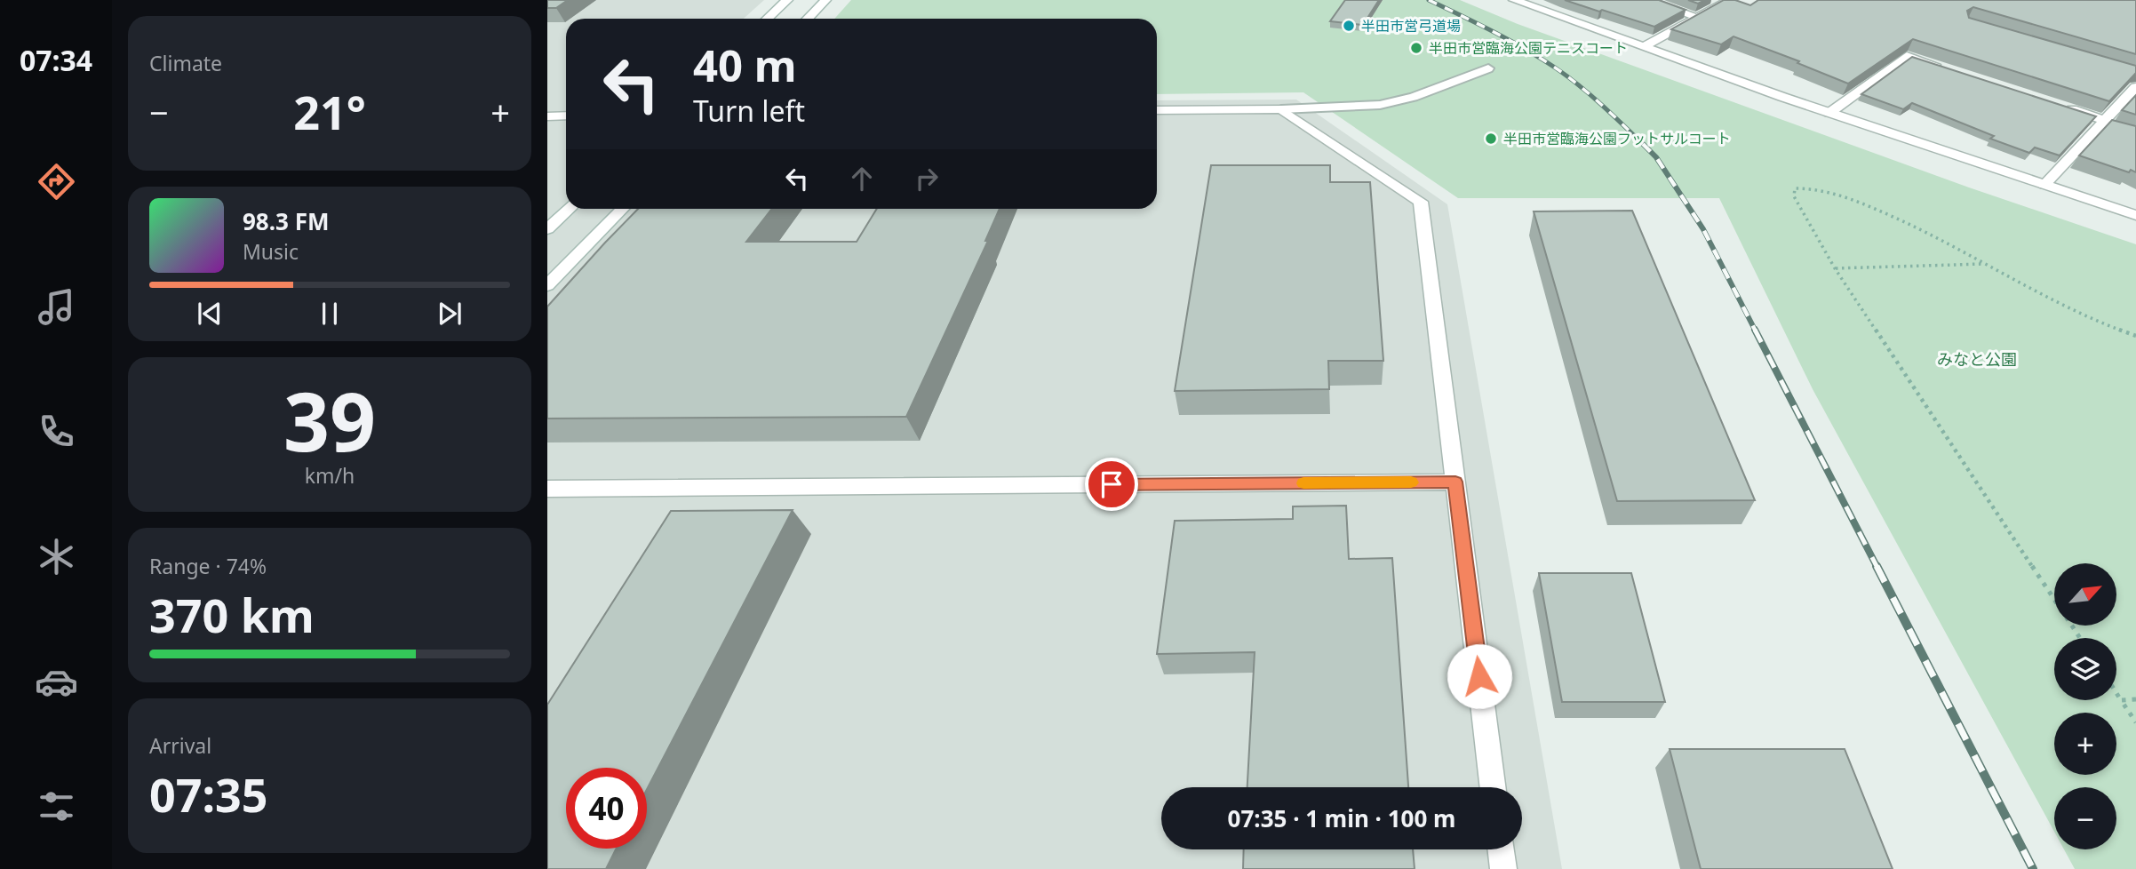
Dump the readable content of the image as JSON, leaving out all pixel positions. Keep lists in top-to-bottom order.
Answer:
{
  "parks": ["みなと公園"],
  "places": ["半田市営弓道場", "半田市営臨海公園テニスコート", "半田市営臨海公園フットサルコート"],
  "north": "top right",
  "page": {
    "tabs": "07:34",
    "tile": [
      "Climate",
      ["39", "km/h"],
      ["Range · 74%", "370 km"],
      ["Arrival", "07:35"]
    ],
    "turn": ["40 m", "Turn left"],
    "heat": ["−", "21°", "+"],
    "song": ["98.3 FM", "Music"],
    "map_buttons": ["+", "−"],
    "limit": "40",
    "trip": "07:35 · 1 min · 100 m"
  }
}
